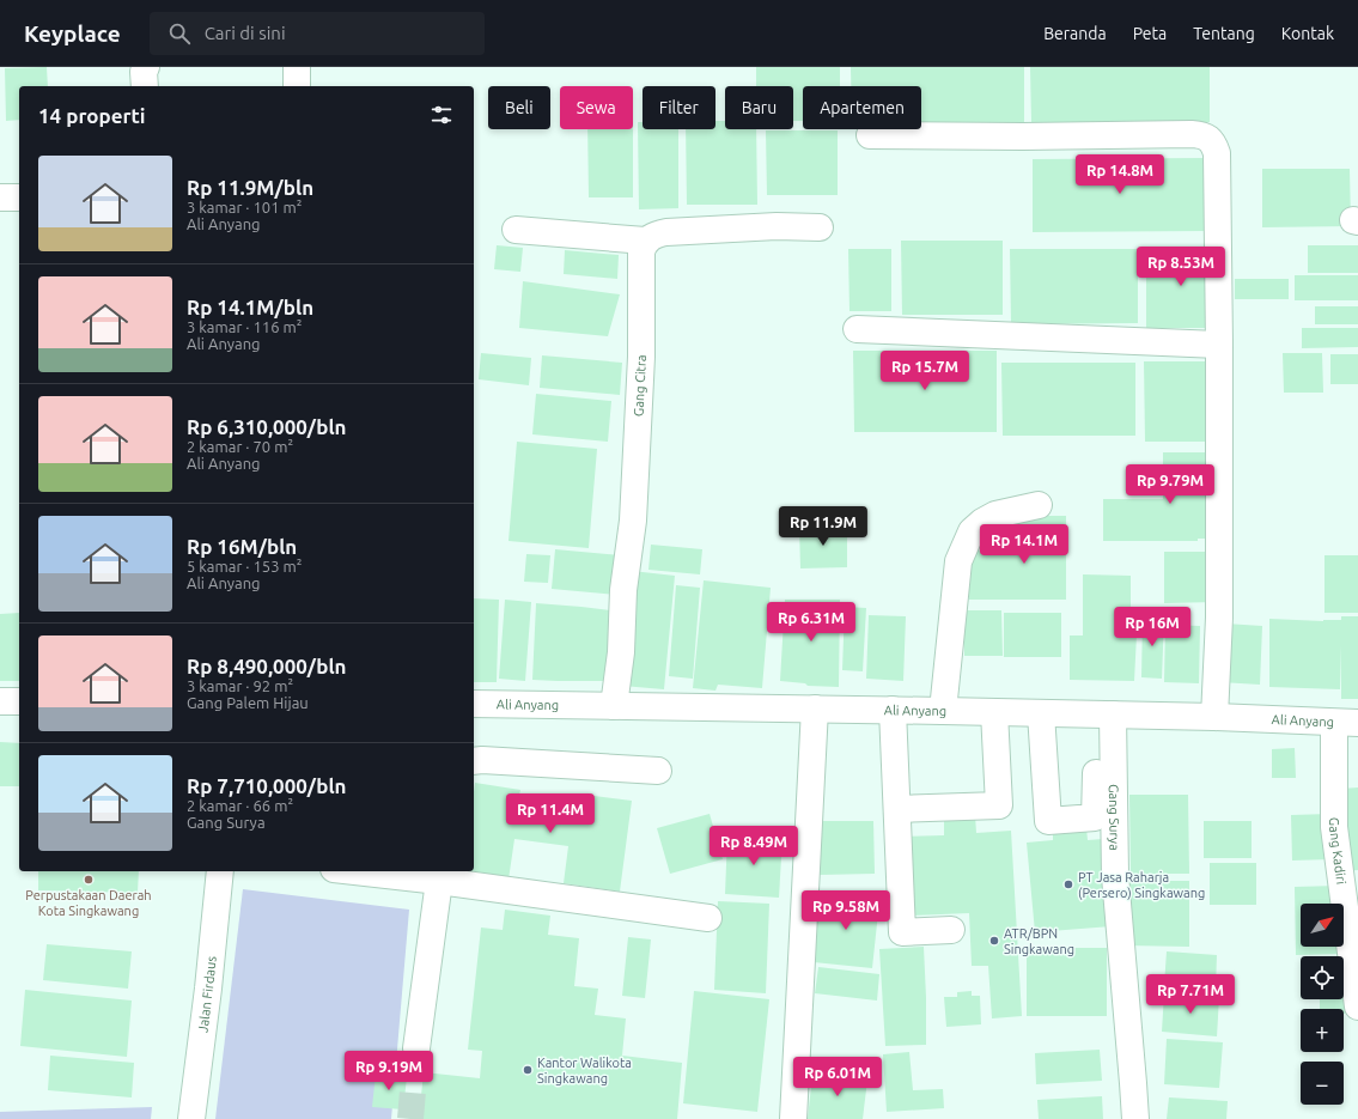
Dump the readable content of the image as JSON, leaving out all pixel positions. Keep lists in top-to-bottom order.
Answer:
{
  "streets": {
    "street": [
      "Gang Citra",
      "Ali Anyang",
      "Gang Surya",
      "Gang Kadiri",
      "Jalan Firdaus"
    ]
  },
  "crossings": [
    ["Gang Citra", "Ali Anyang"],
    ["Ali Anyang", "Gang Surya"],
    ["Ali Anyang", "Gang Kadiri"]
  ],
  "places": [
    "Perpustakaan Daerah Kota Singkawang",
    "PT Jasa Raharja (Persero) Singkawang",
    "ATR/BPN Singkawang",
    "Kantor Walikota Singkawang"
  ],
  "north": "top right",
  "page": {
    "header": "Keyplace",
    "search": "Cari di sini",
    "nav": [
      "Beranda",
      "Peta",
      "Tentang",
      "Kontak"
    ],
    "chip": [
      "Beli",
      "Sewa",
      "Filter",
      "Baru",
      "Apartemen"
    ],
    "heading": "14 properti",
    "list": [
      {
        "name": "Rp 11.9M/bln",
        "note": "3 kamar · 101 m² · Ali Anyang"
      },
      {
        "name": "Rp 14.1M/bln",
        "note": "3 kamar · 116 m² · Ali Anyang"
      },
      {
        "name": "Rp 6,310,000/bln",
        "note": "2 kamar · 70 m² · Ali Anyang"
      },
      {
        "name": "Rp 16M/bln",
        "note": "5 kamar · 153 m² · Ali Anyang"
      },
      {
        "name": "Rp 8,490,000/bln",
        "note": "3 kamar · 92 m² · Gang Palem Hijau"
      },
      {
        "name": "Rp 7,710,000/bln",
        "note": "2 kamar · 66 m² · Gang Surya"
      }
    ],
    "price": [
      "Rp 14.8M",
      "Rp 8.53M",
      "Rp 15.7M",
      "Rp 9.79M",
      "Rp 11.9M",
      "Rp 14.1M",
      "Rp 6.31M",
      "Rp 16M",
      "Rp 11.4M",
      "Rp 8.49M",
      "Rp 9.58M",
      "Rp 7.71M",
      "Rp 9.19M",
      "Rp 6.01M"
    ],
    "map_buttons": ["+", "−"]
  }
}
